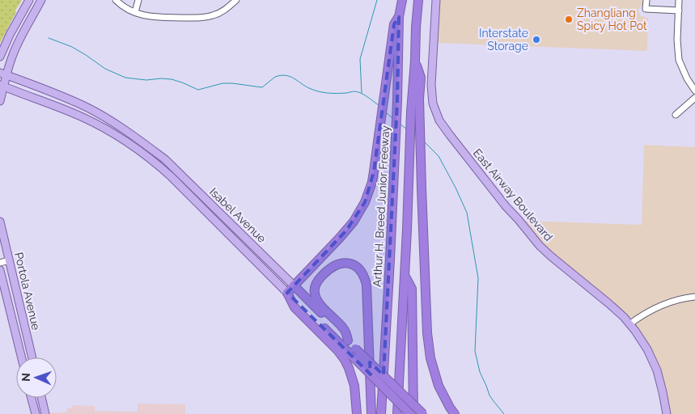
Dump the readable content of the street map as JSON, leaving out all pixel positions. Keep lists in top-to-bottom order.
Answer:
{
  "streets": {
    "highway": ["Arthur H. Breed Junior Freeway", "Isabel Avenue"],
    "main road": ["East Airway Boulevard", "Portola Avenue"]
  },
  "places": ["Zhangliang Spicy Hot Pot", "Interstate Storage"],
  "north": "left"
}
